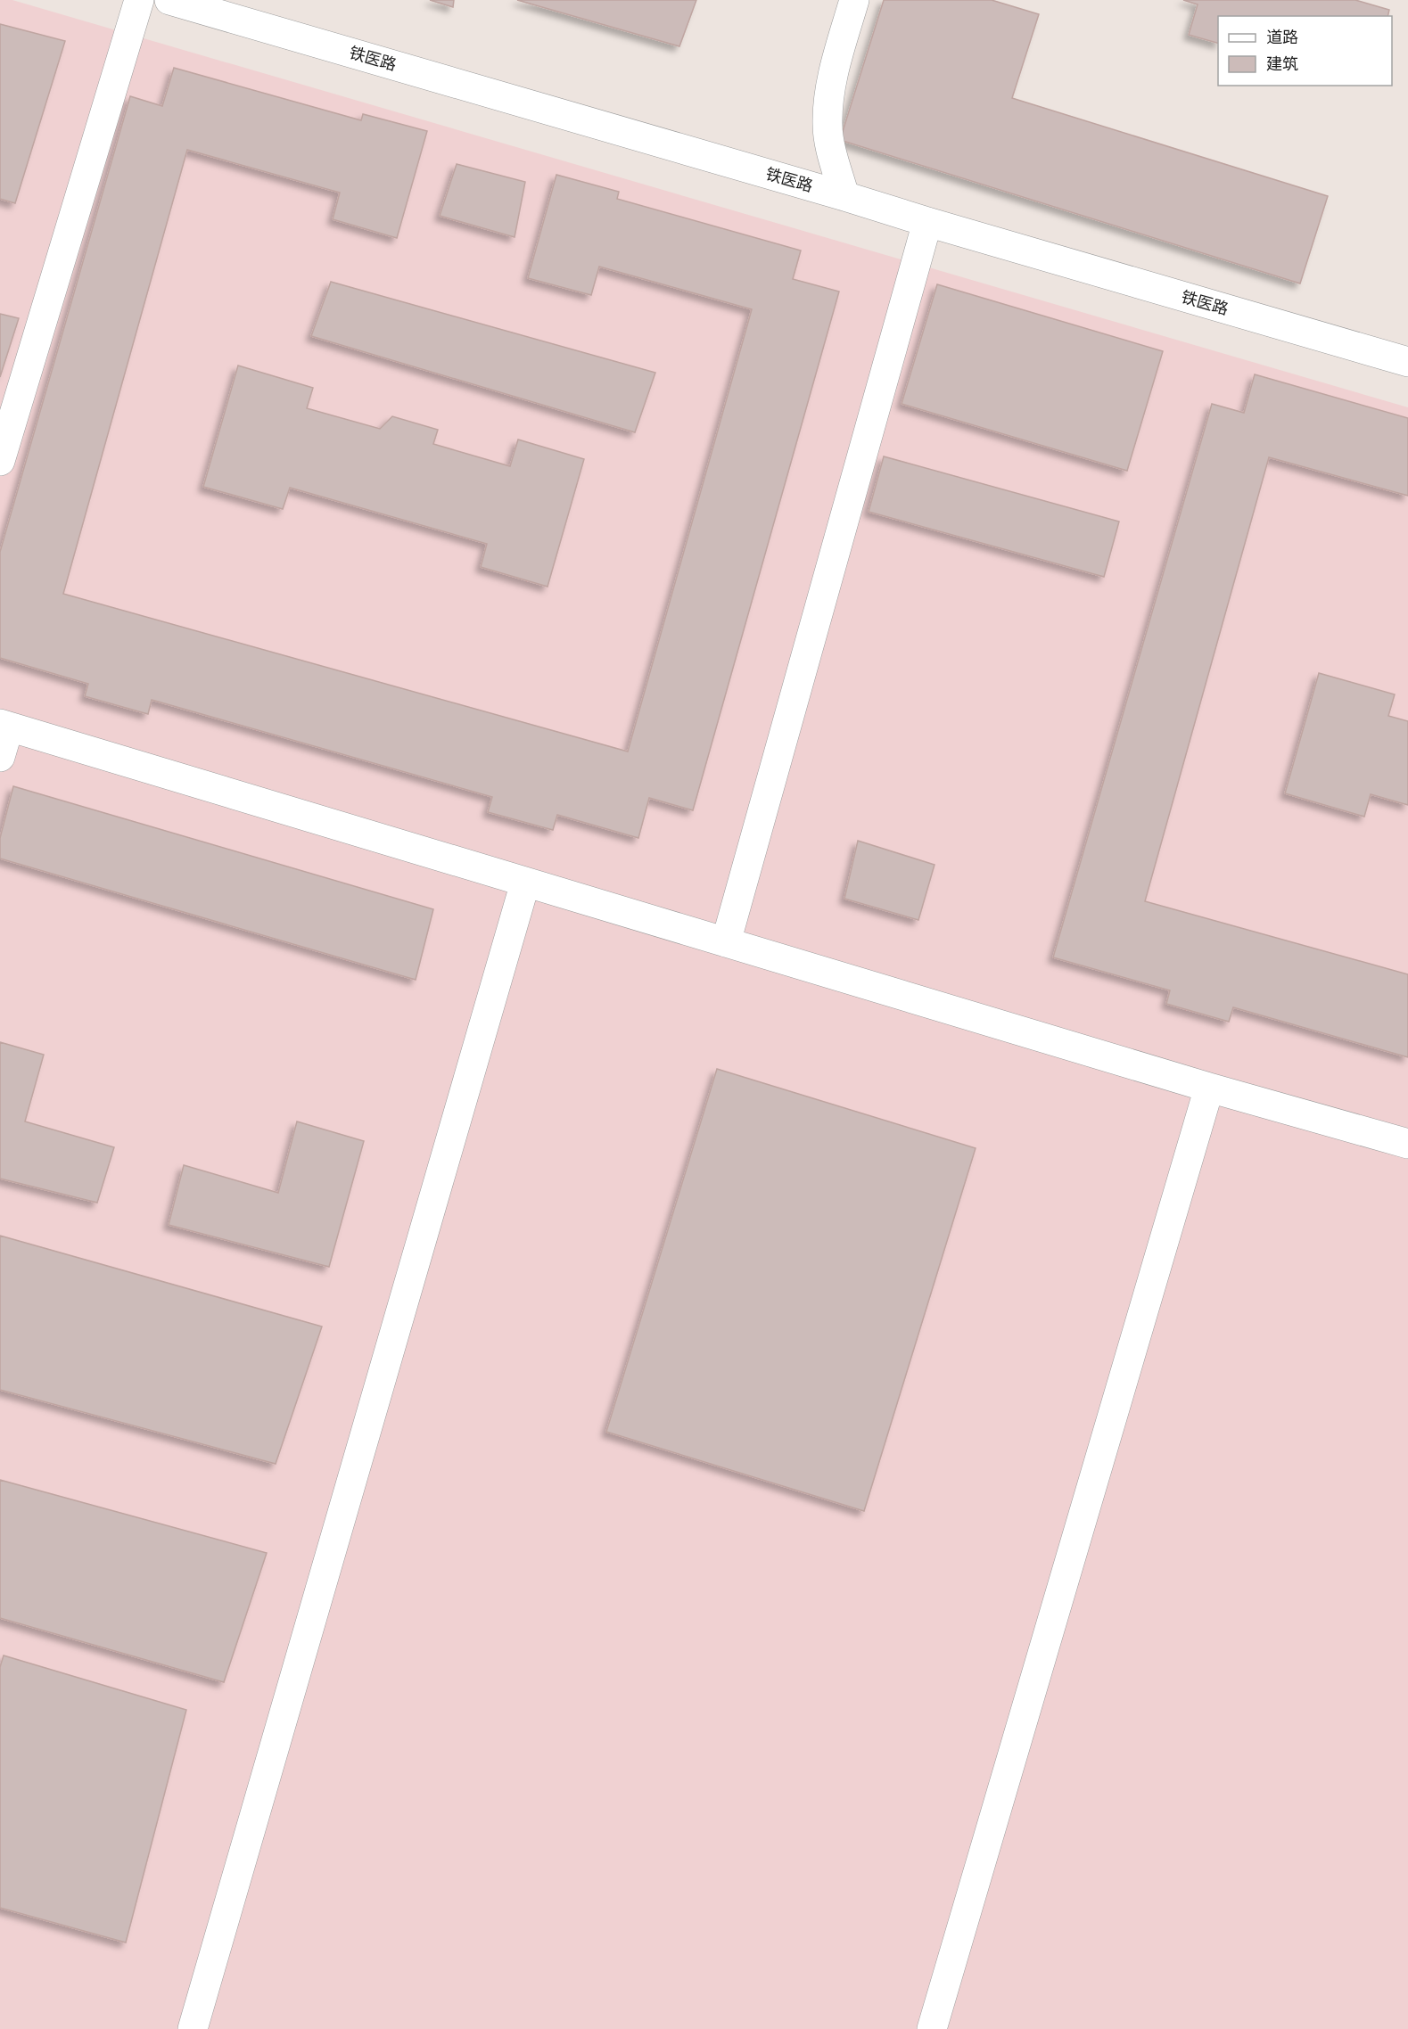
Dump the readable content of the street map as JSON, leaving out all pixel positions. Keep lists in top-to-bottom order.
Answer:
{
  "streets": {
    "street": ["铁医路"]
  },
  "legend": ["道路", "建筑"]
}
